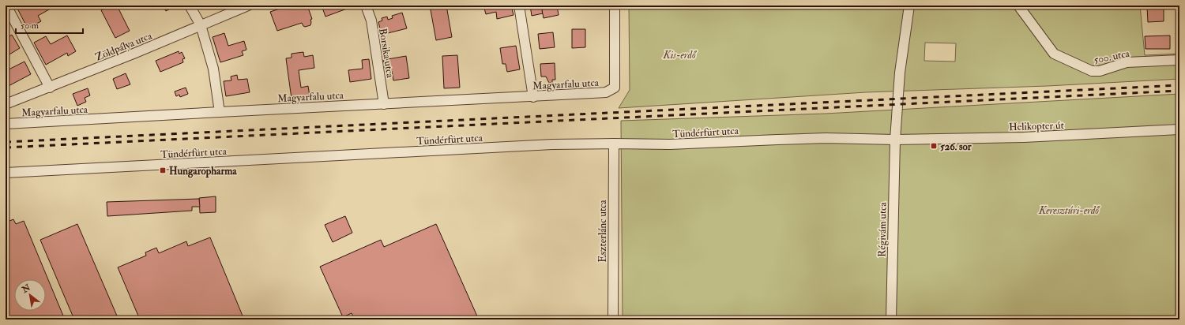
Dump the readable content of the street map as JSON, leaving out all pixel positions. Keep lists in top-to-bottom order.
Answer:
{
  "streets": {
    "street": [
      "Zöldpálya utca",
      "Borsika utca",
      "500. utca",
      "Magyarfalu utca",
      "Helikopter út",
      "Tündérfürt utca",
      "Régivám utca",
      "Eszterlánc utca"
    ]
  },
  "crossings": [
    ["Borsika utca", "Magyarfalu utca"],
    ["Helikopter út", "Tündérfürt utca"],
    ["Helikopter út", "Régivám utca"],
    ["Tündérfürt utca", "Régivám utca"],
    ["Tündérfürt utca", "Eszterlánc utca"]
  ],
  "parks": ["Kis-erdő", "Keresztúri-erdő"],
  "places": {
    "transit": ["526. sor", "Hungaropharma"]
  },
  "scale_bar": "50 m",
  "north": "top left"
}
